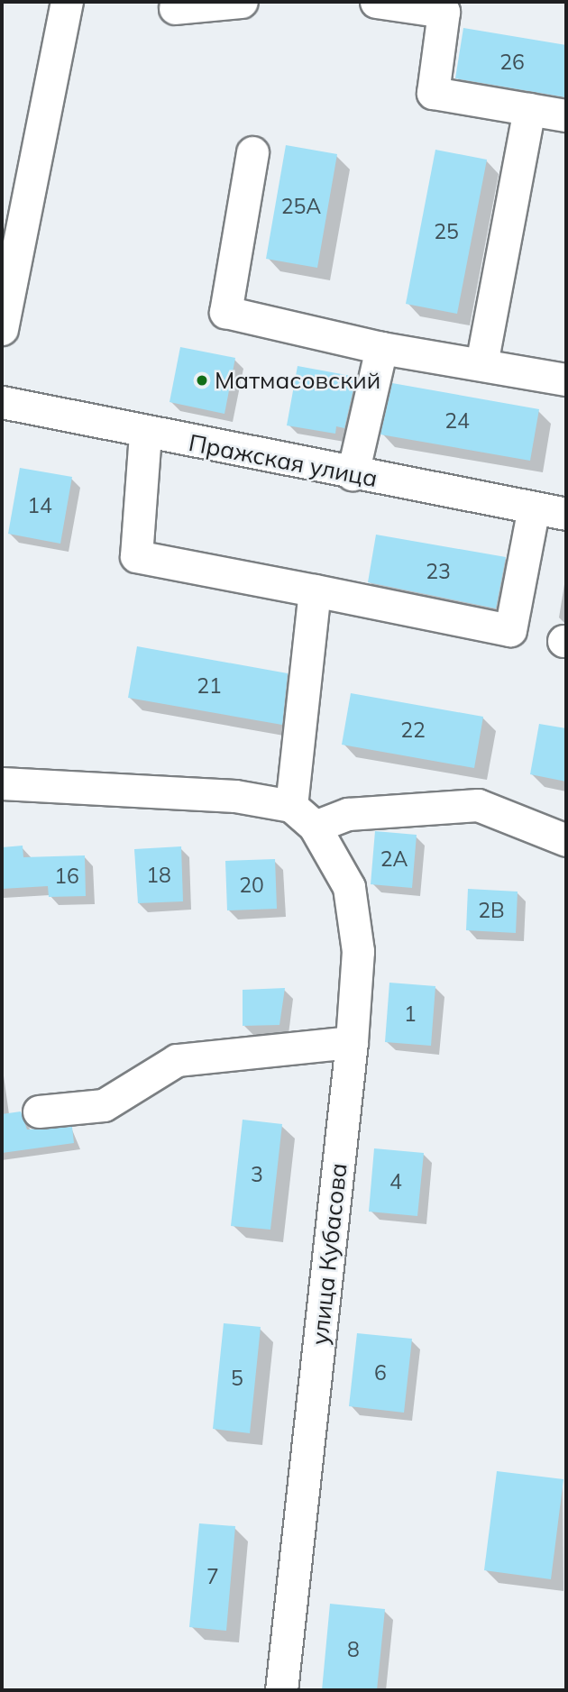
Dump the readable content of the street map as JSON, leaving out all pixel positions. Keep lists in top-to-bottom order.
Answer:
{
  "streets": {
    "street": ["Пражская улица", "улица Кубасова"]
  },
  "places": ["Матмасовский"],
  "house_numbers": [
    "26",
    "25А",
    "25",
    "24",
    "14",
    "23",
    "21",
    "22",
    "2А",
    "18",
    "16",
    "20",
    "2В",
    "1",
    "3",
    "4",
    "6",
    "5",
    "7",
    "8"
  ]
}
